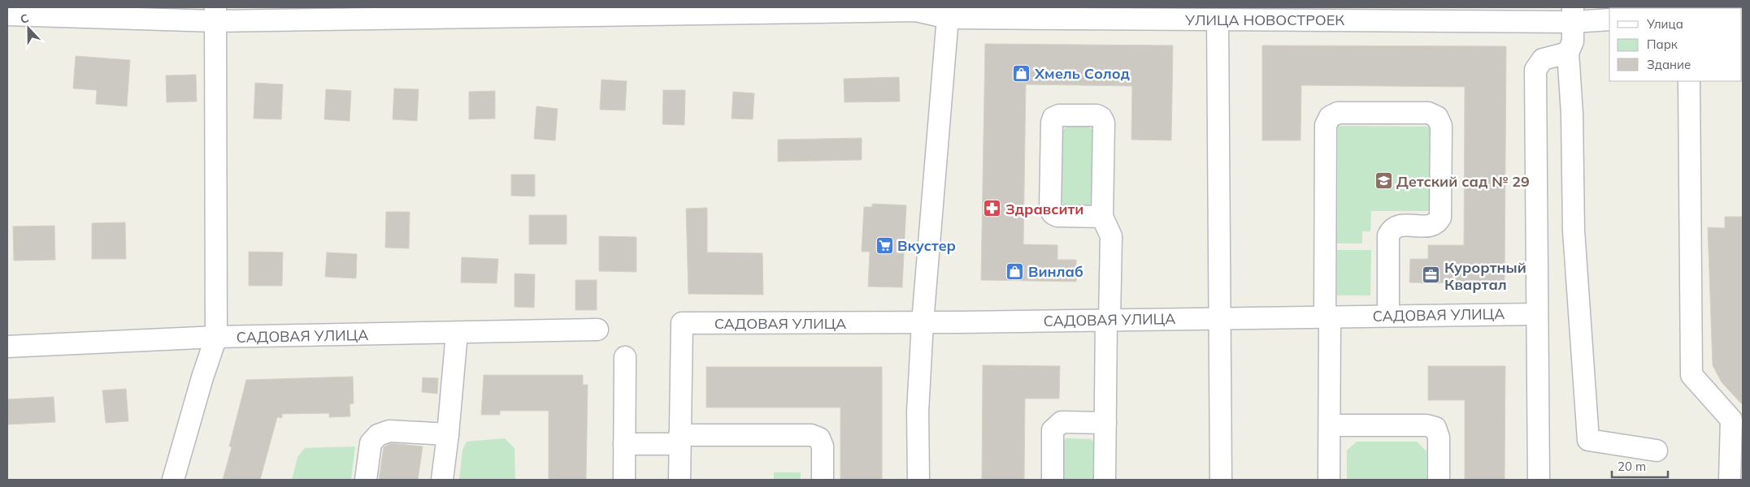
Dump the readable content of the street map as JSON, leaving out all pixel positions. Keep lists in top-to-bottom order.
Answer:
{
  "streets": {
    "street": ["УЛИЦА НОВОСТРОЕК", "САДОВАЯ УЛИЦА"]
  },
  "places": {
    "shop": ["Хмель Солод", "Винлаб"],
    "school or university": ["Детский сад № 29"],
    "pharmacy": ["Здравсити"],
    "supermarket": ["Вкустер"],
    "office": ["Курортный Квартал"]
  },
  "legend": ["Улица", "Парк", "Здание"],
  "scale_bar": "20 m",
  "north": "top"
}
